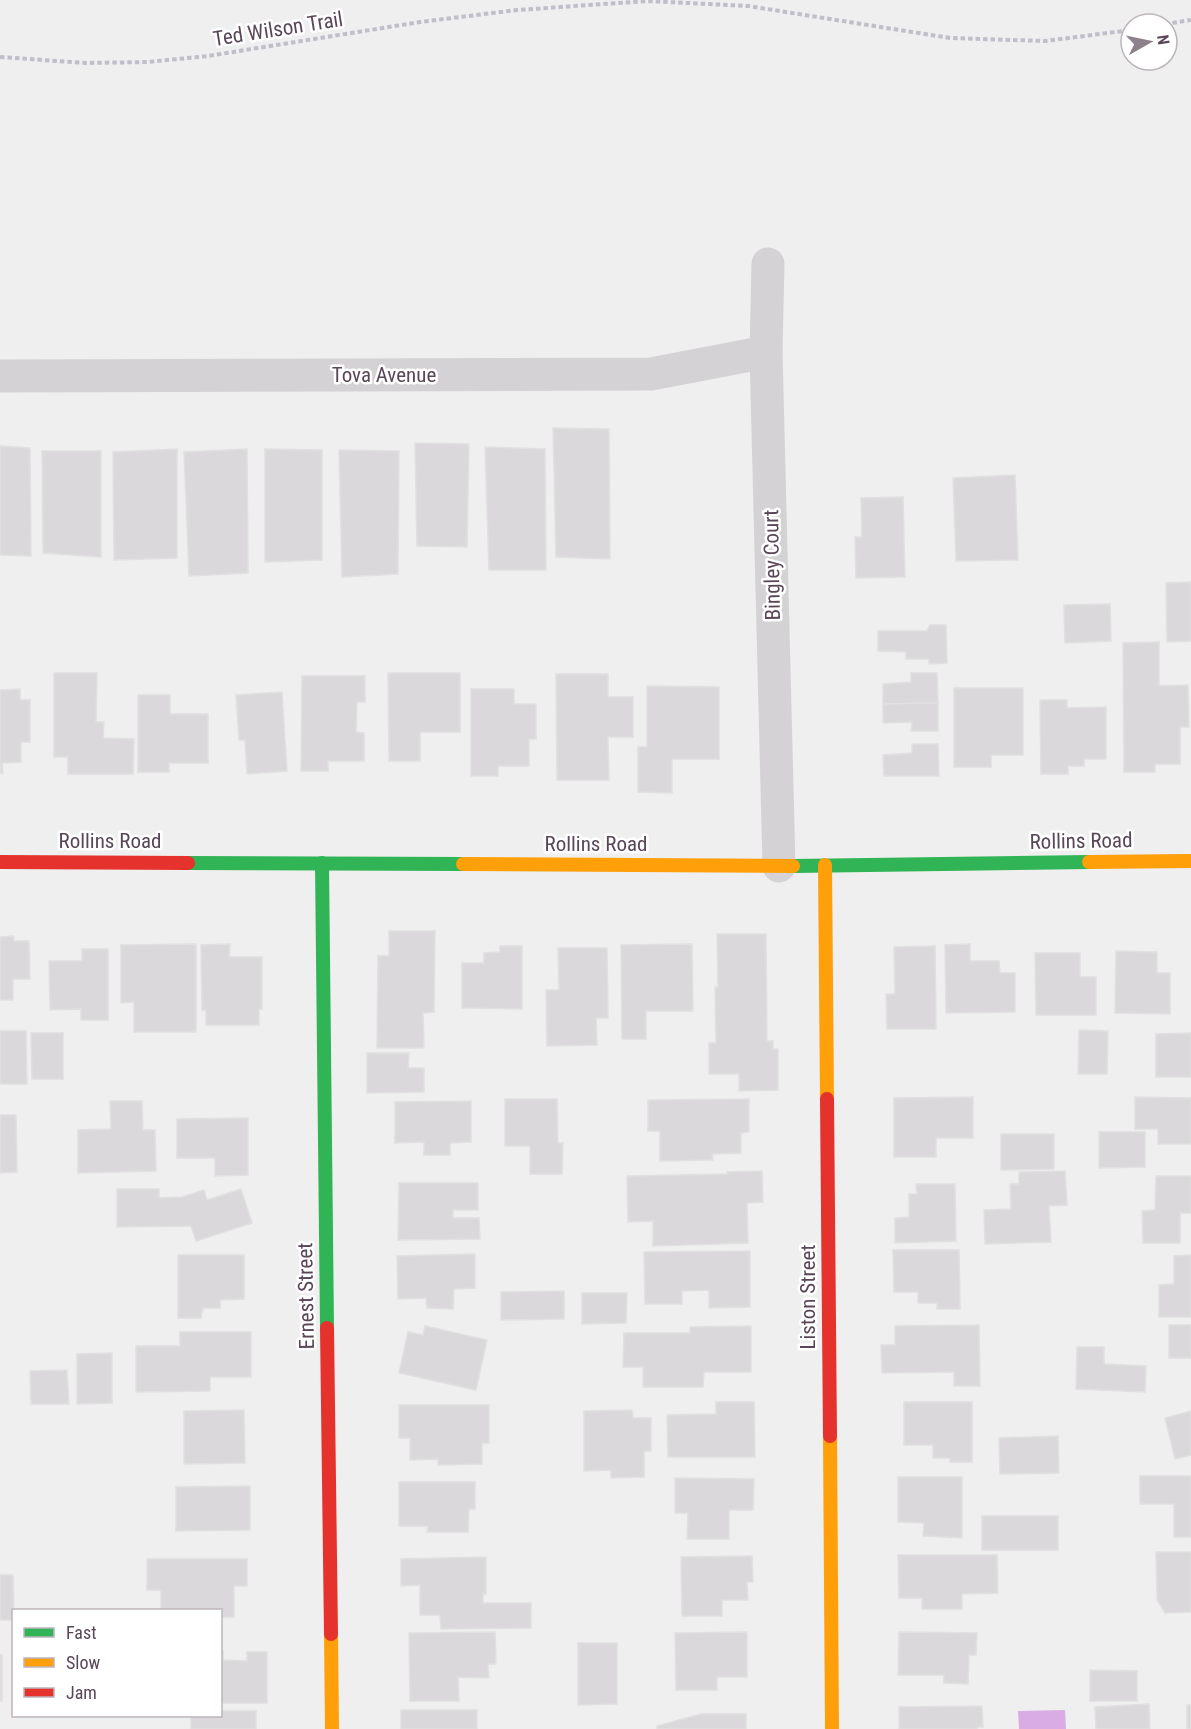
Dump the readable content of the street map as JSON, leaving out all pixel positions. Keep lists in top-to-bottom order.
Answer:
{
  "streets": {
    "street": [
      "Tova Avenue",
      "Bingley Court",
      "Rollins Road",
      "Ernest Street",
      "Liston Street"
    ],
    "path": ["Ted Wilson Trail"]
  },
  "crossings": [
    ["Tova Avenue", "Bingley Court"],
    ["Bingley Court", "Rollins Road"],
    ["Rollins Road", "Ernest Street"],
    ["Rollins Road", "Liston Street"]
  ],
  "legend": ["Fast", "Slow", "Jam"],
  "north": "right"
}
